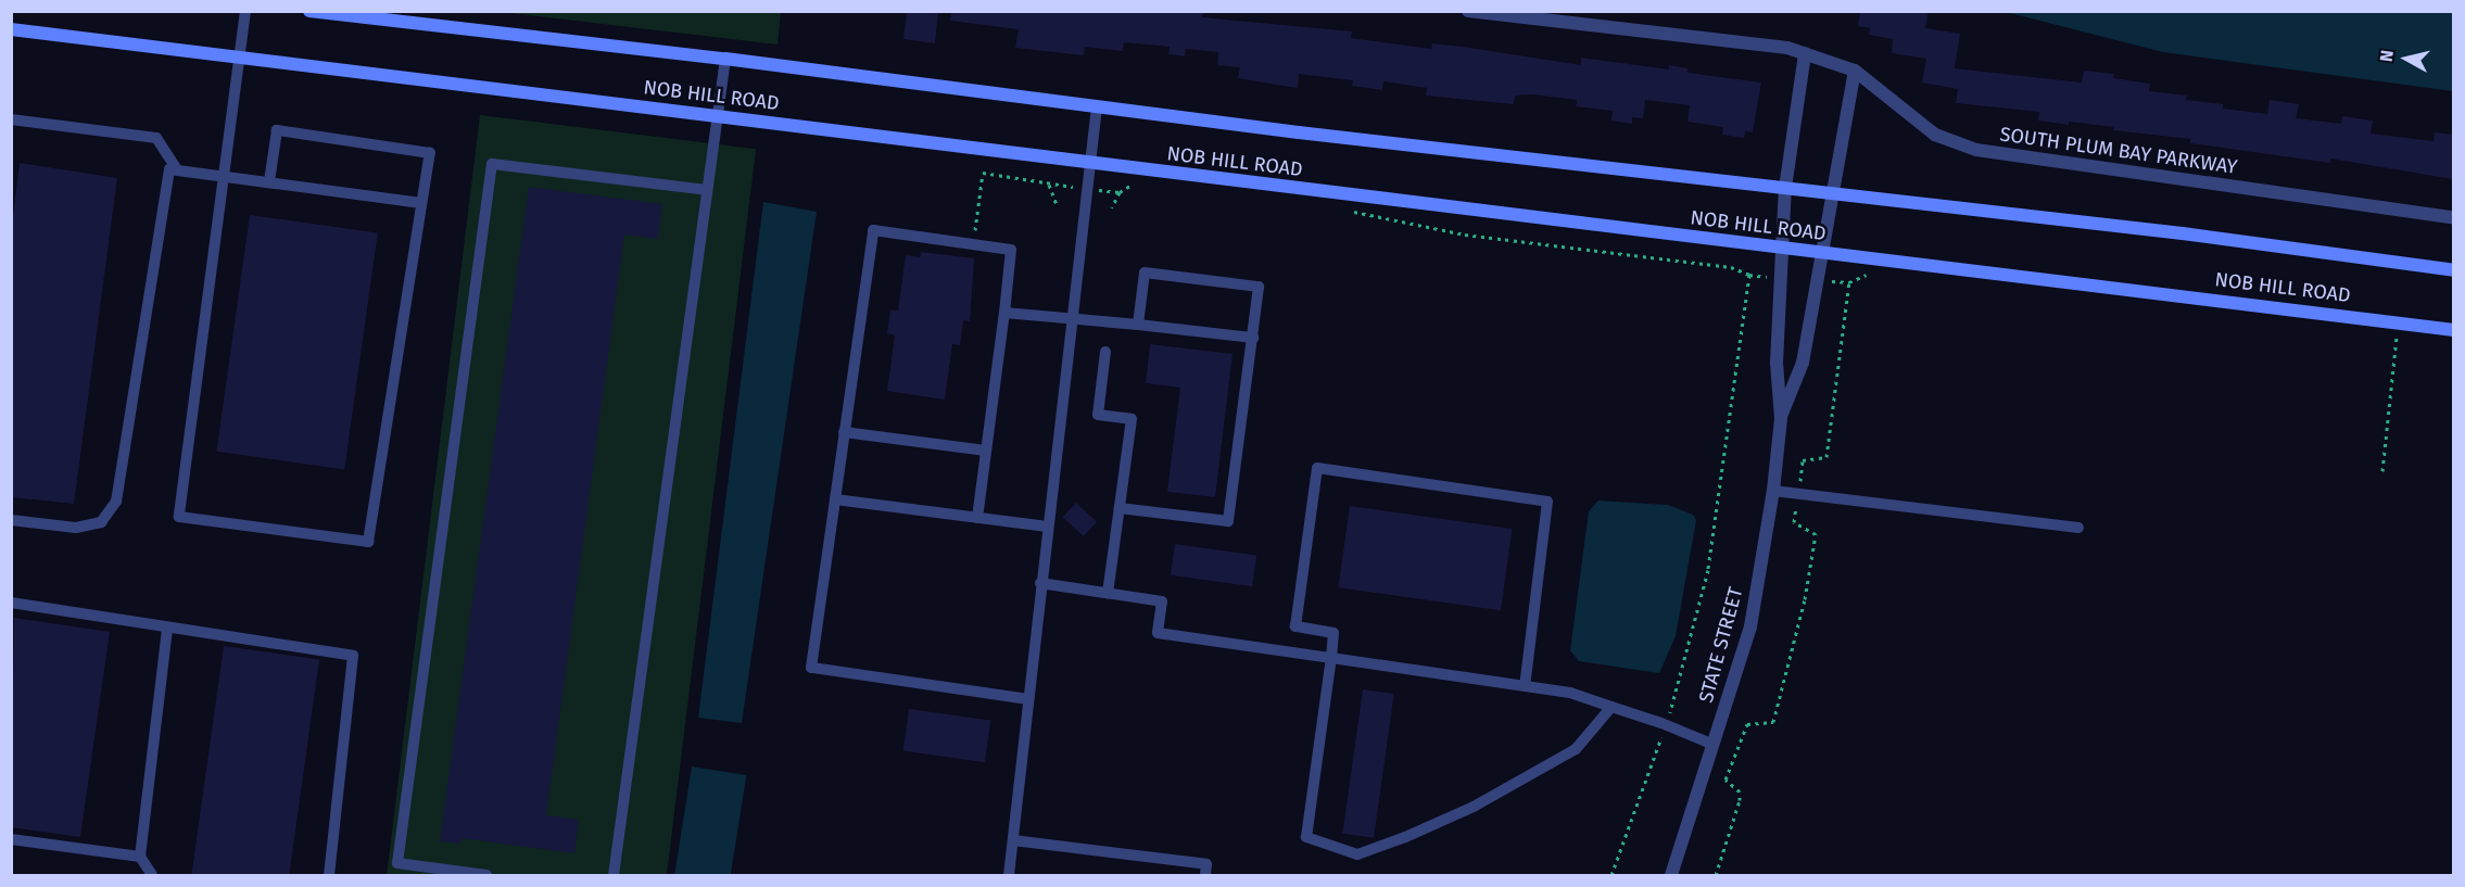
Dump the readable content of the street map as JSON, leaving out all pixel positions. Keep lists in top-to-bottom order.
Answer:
{
  "streets": {
    "main road": ["NOB HILL ROAD"],
    "street": ["SOUTH PLUM BAY PARKWAY", "STATE STREET"]
  },
  "crossings": [
    ["NOB HILL ROAD", "STATE STREET"],
    ["SOUTH PLUM BAY PARKWAY", "STATE STREET"]
  ],
  "north": "left"
}
